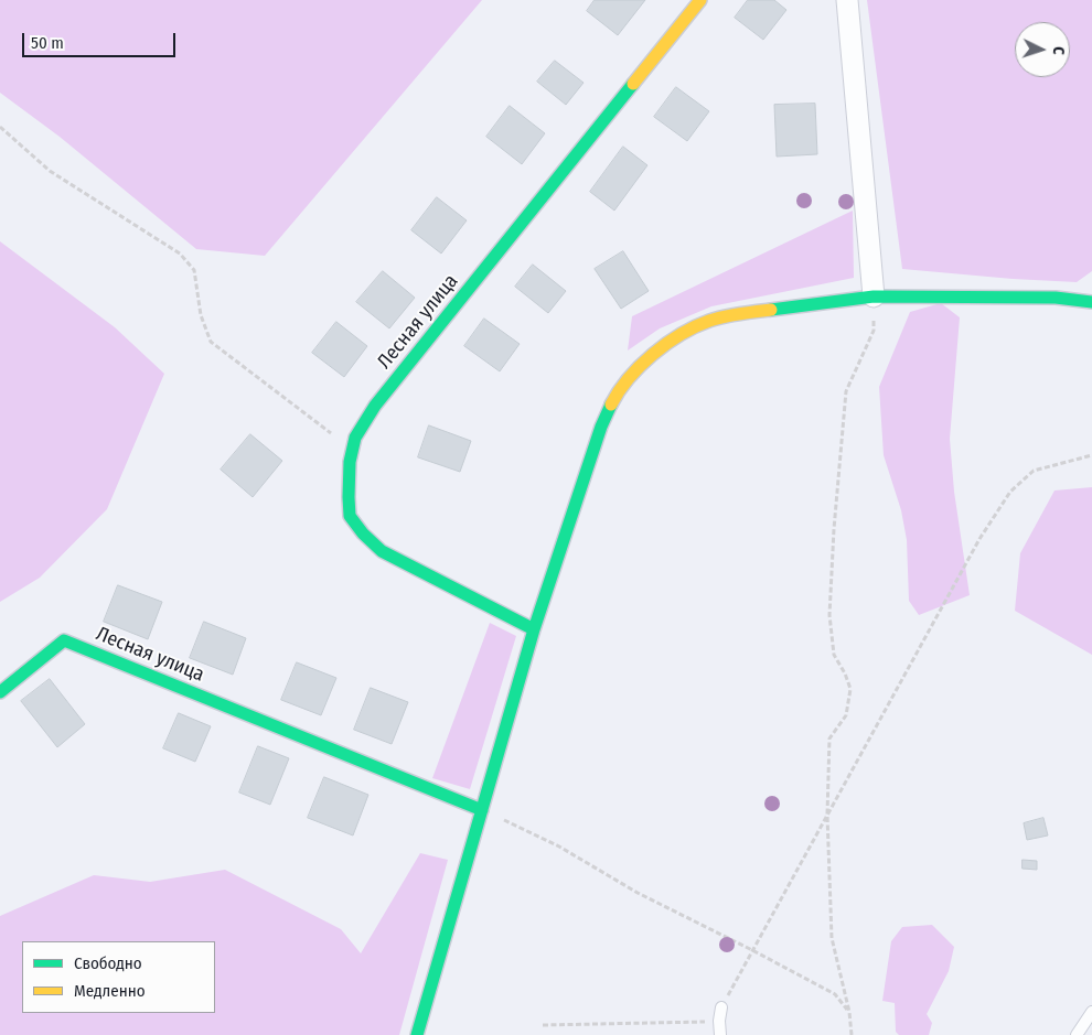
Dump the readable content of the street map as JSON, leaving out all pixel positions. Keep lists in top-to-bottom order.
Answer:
{
  "streets": {
    "street": ["Лесная улица"]
  },
  "legend": ["Свободно", "Медленно"],
  "scale_bar": "50 m",
  "north": "right"
}
